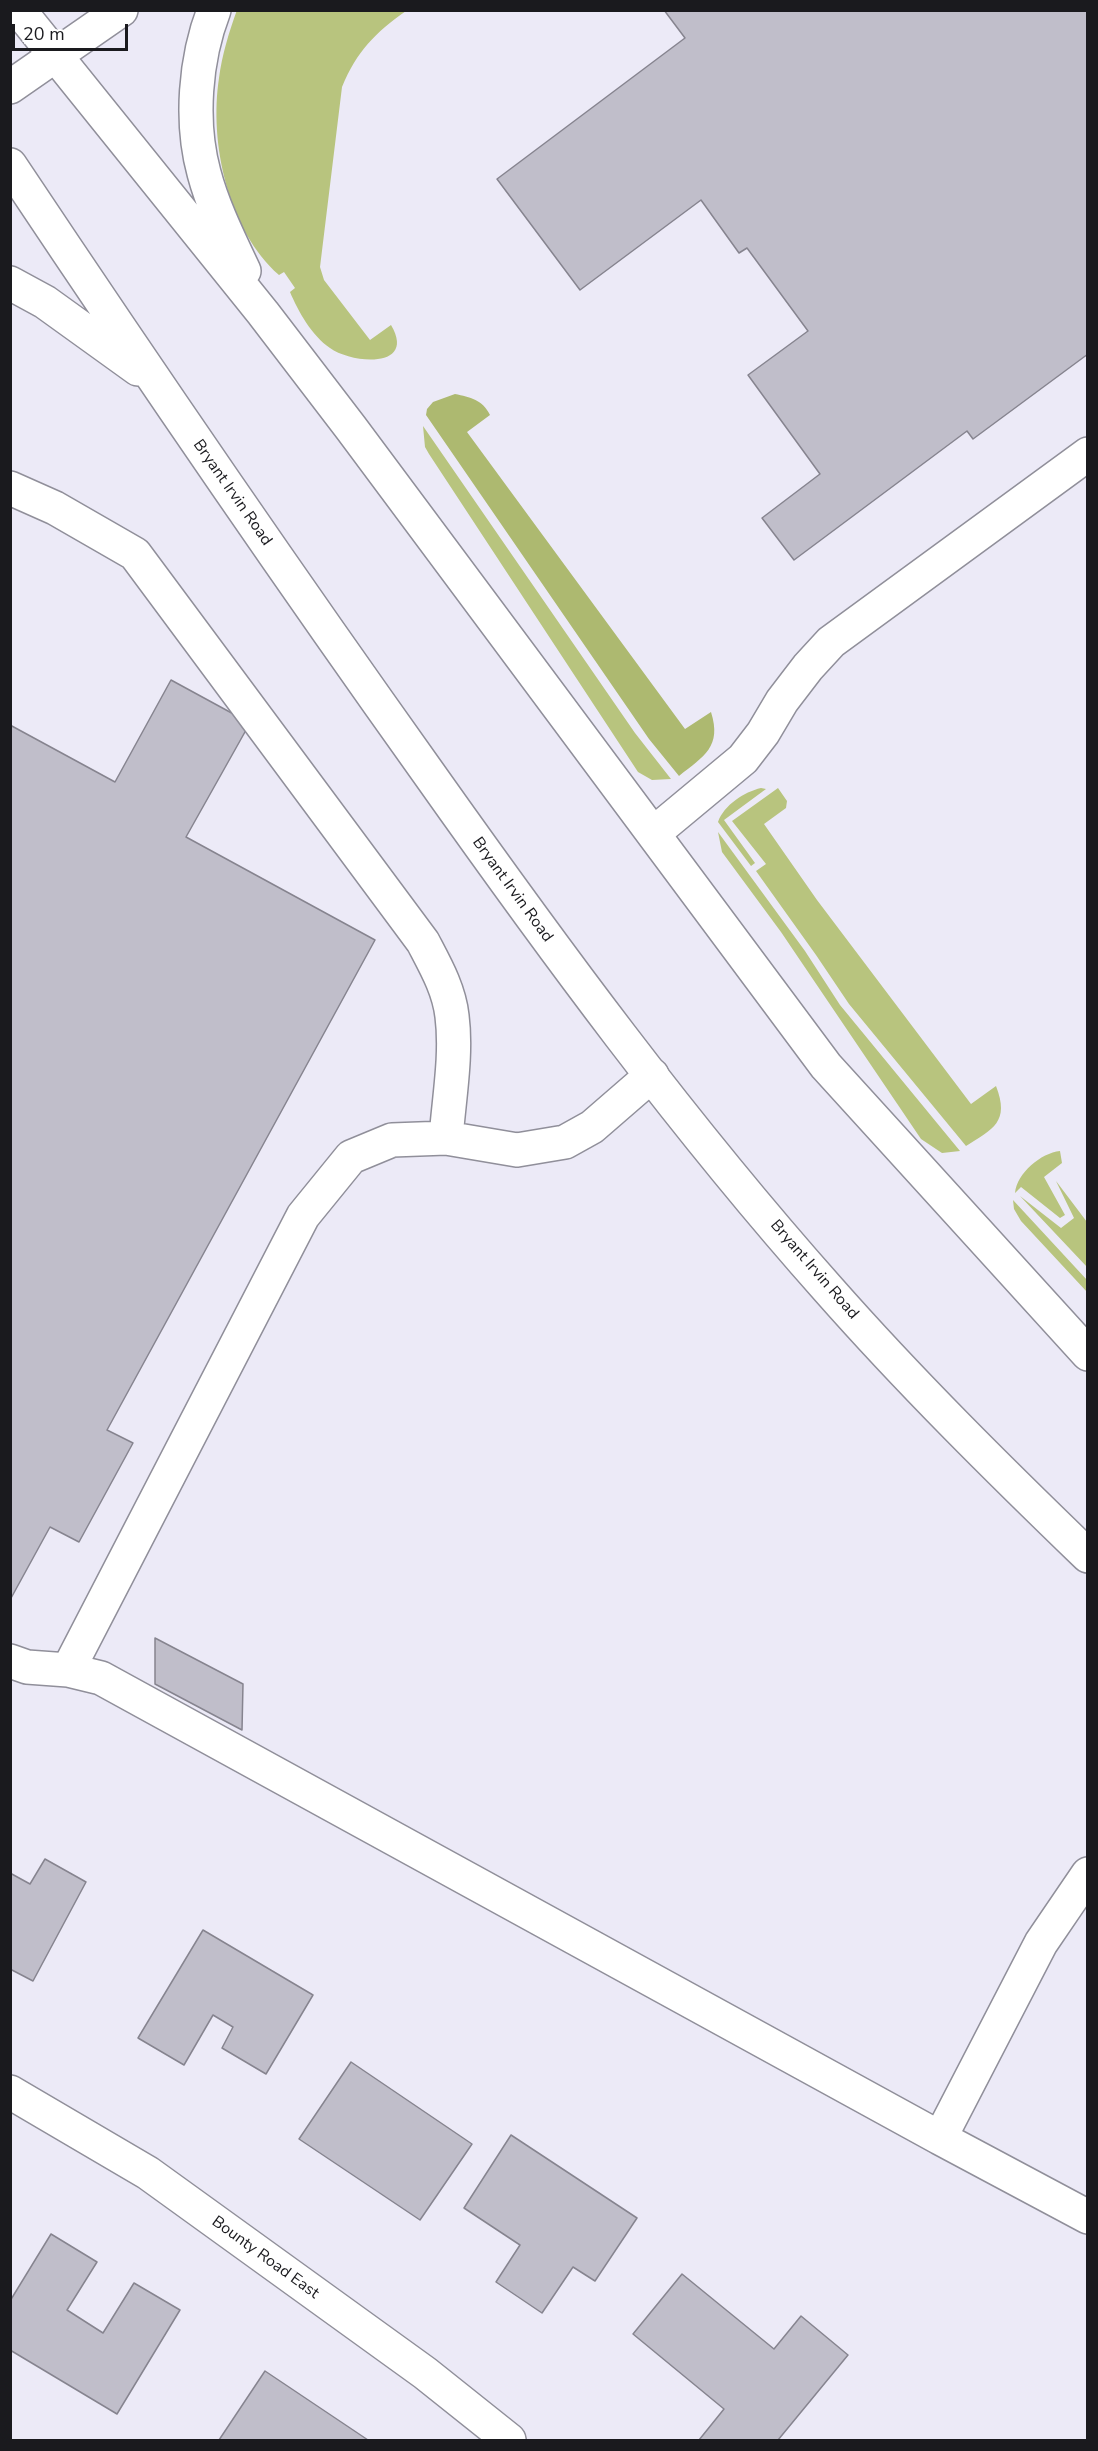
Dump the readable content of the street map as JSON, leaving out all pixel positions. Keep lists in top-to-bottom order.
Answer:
{
  "streets": {
    "main road": ["Bryant Irvin Road", "Bounty Road East"]
  },
  "scale_bar": "20 m"
}
